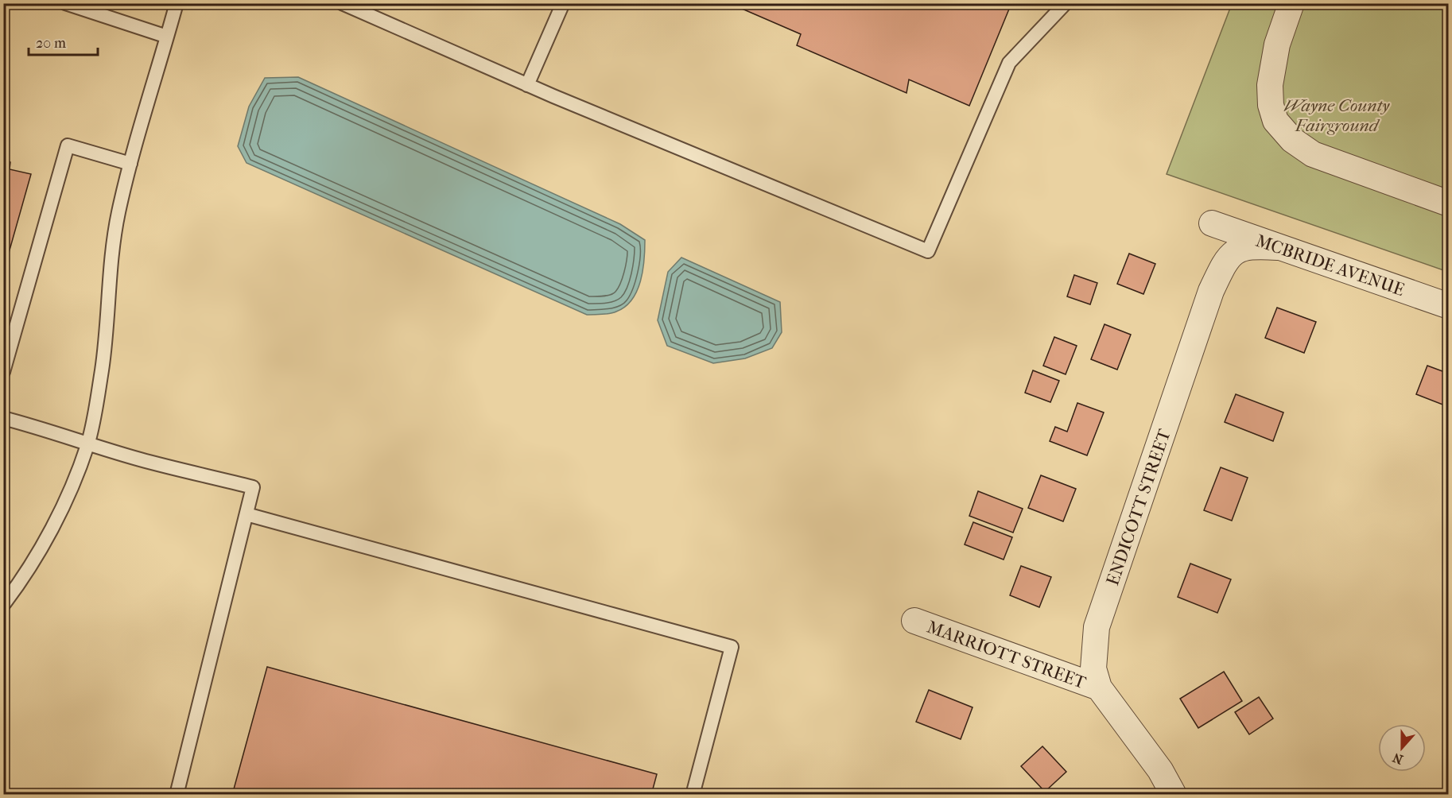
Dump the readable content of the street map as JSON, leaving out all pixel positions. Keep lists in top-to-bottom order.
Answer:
{
  "streets": {
    "street": ["MCBRIDE AVENUE", "ENDICOTT STREET", "MARRIOTT STREET"]
  },
  "crossings": [
    ["MCBRIDE AVENUE", "ENDICOTT STREET"],
    ["ENDICOTT STREET", "MARRIOTT STREET"]
  ],
  "parks": ["Wayne County Fairground"],
  "scale_bar": "20 m",
  "north": "bottom"
}
